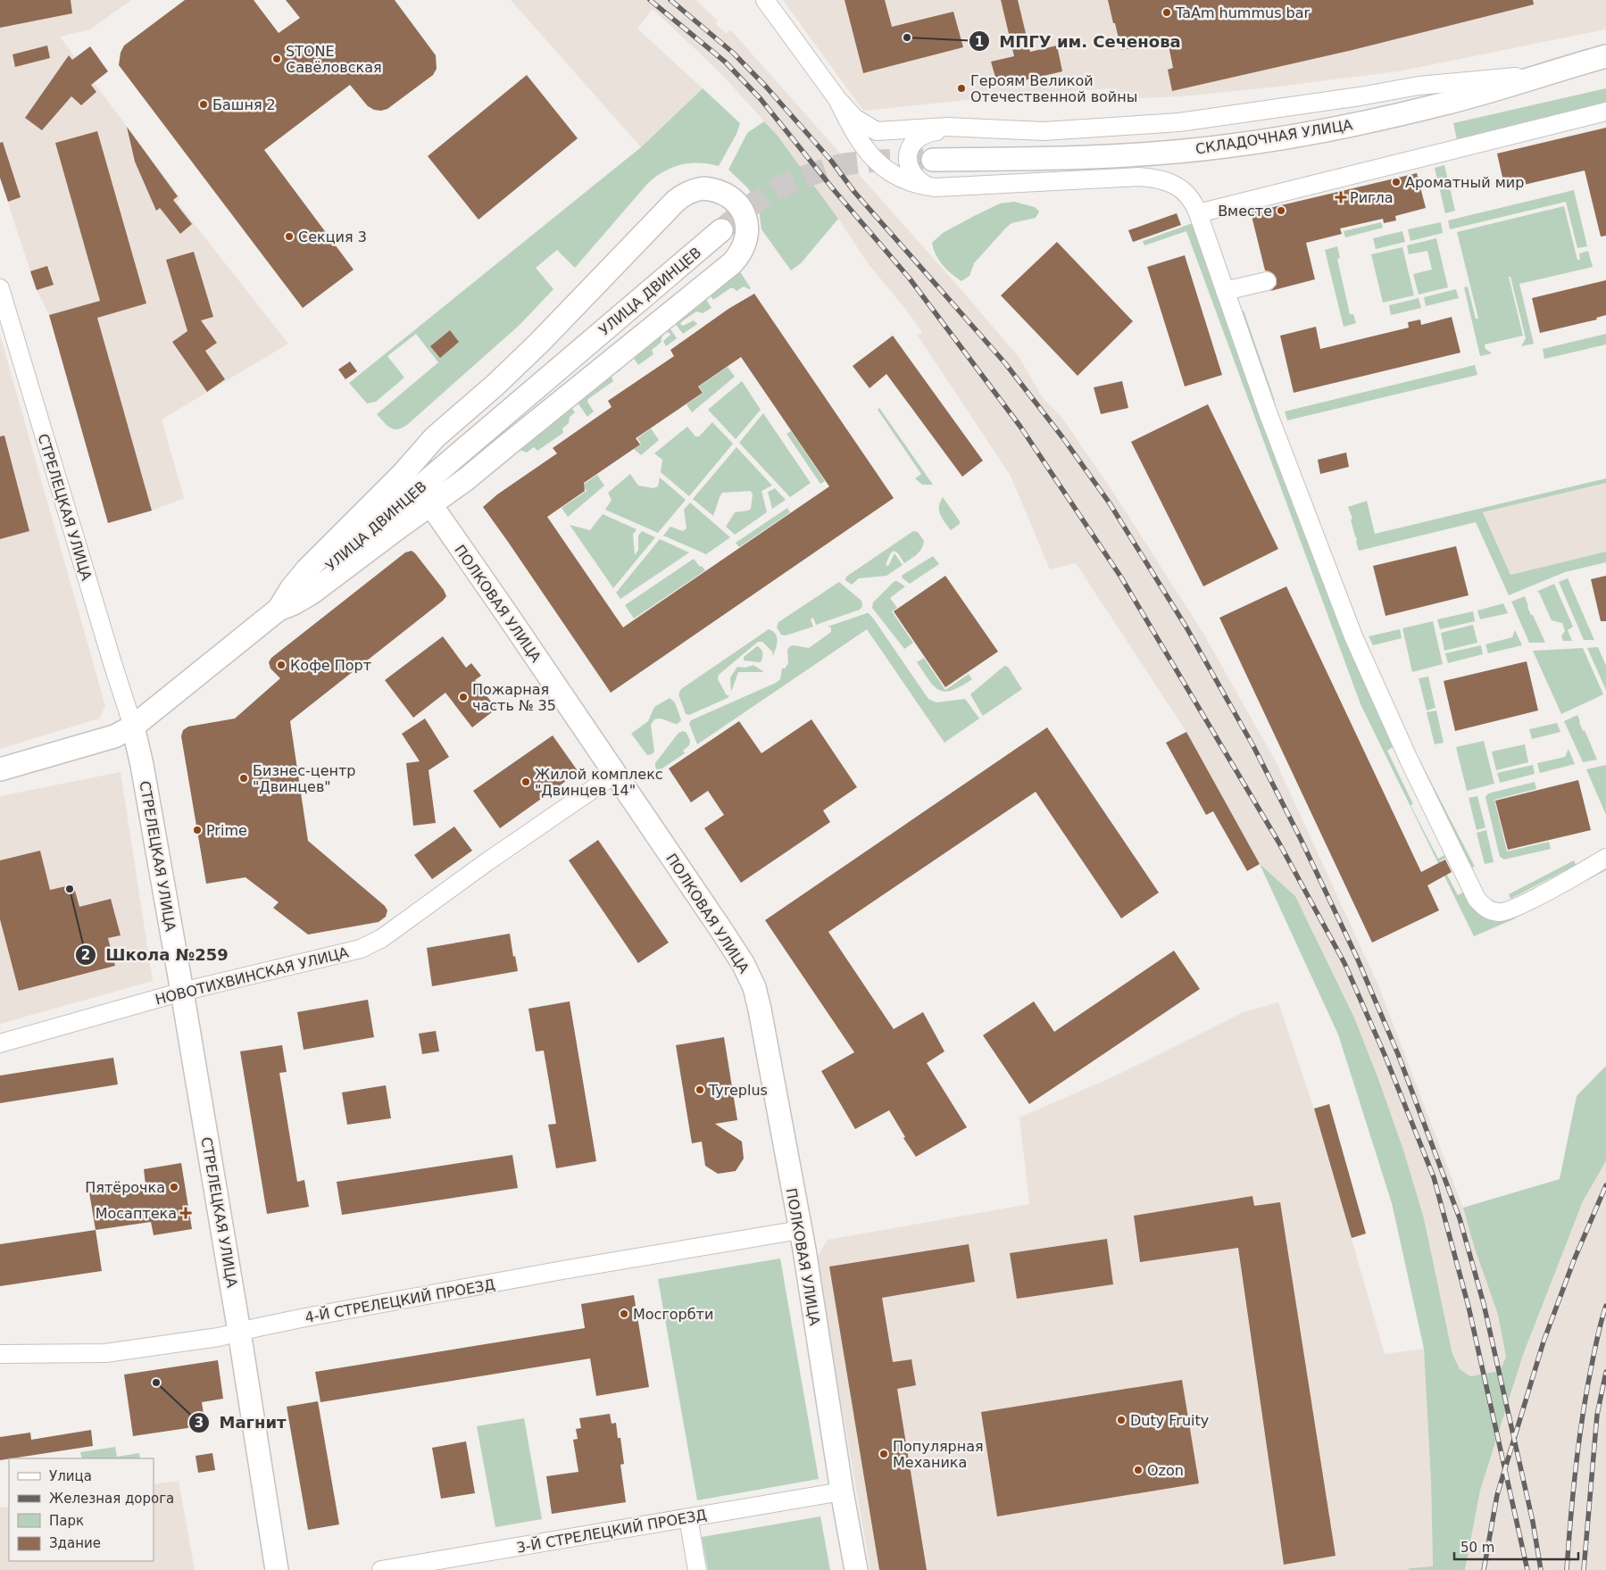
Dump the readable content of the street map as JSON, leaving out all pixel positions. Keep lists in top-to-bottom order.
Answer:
{
  "streets": {
    "street": [
      "СКЛАДОЧНАЯ УЛИЦА",
      "УЛИЦА ДВИНЦЕВ",
      "СТРЕЛЕЦКАЯ УЛИЦА",
      "ПОЛКОВАЯ УЛИЦА",
      "НОВОТИХВИНСКАЯ УЛИЦА",
      "4-Й СТРЕЛЕЦКИЙ ПРОЕЗД",
      "3-Й СТРЕЛЕЦКИЙ ПРОЕЗД"
    ]
  },
  "crossings": [
    ["УЛИЦА ДВИНЦЕВ", "СТРЕЛЕЦКАЯ УЛИЦА"],
    ["УЛИЦА ДВИНЦЕВ", "ПОЛКОВАЯ УЛИЦА"],
    ["СТРЕЛЕЦКАЯ УЛИЦА", "НОВОТИХВИНСКАЯ УЛИЦА"],
    ["СТРЕЛЕЦКАЯ УЛИЦА", "4-Й СТРЕЛЕЦКИЙ ПРОЕЗД"],
    ["ПОЛКОВАЯ УЛИЦА", "НОВОТИХВИНСКАЯ УЛИЦА"],
    ["ПОЛКОВАЯ УЛИЦА", "4-Й СТРЕЛЕЦКИЙ ПРОЕЗД"],
    ["ПОЛКОВАЯ УЛИЦА", "3-Й СТРЕЛЕЦКИЙ ПРОЕЗД"]
  ],
  "places": {
    "other": [
      "TaAm hummus bar",
      "МПГУ им. Сеченова",
      "STONE Савёловская",
      "Героям Великой Отечественной войны",
      "Башня 2",
      "Ароматный мир",
      "Вместе",
      "Секция 3",
      "Кофе Порт",
      "Пожарная часть № 35",
      "Бизнес-центр \"Двинцев\"",
      "Жилой комплекс \"Двинцев 14\"",
      "Prime",
      "Школа №259",
      "Tyreplus",
      "Пятёрочка",
      "Мосгорбти",
      "Магнит",
      "Duty Fruity",
      "Популярная Механика",
      "Ozon"
    ],
    "health": ["Ригла", "Мосаптека"]
  },
  "legend": [
    "Улица",
    "Железная дорога",
    "Парк",
    "Здание"
  ],
  "scale_bar": "50 m"
}
